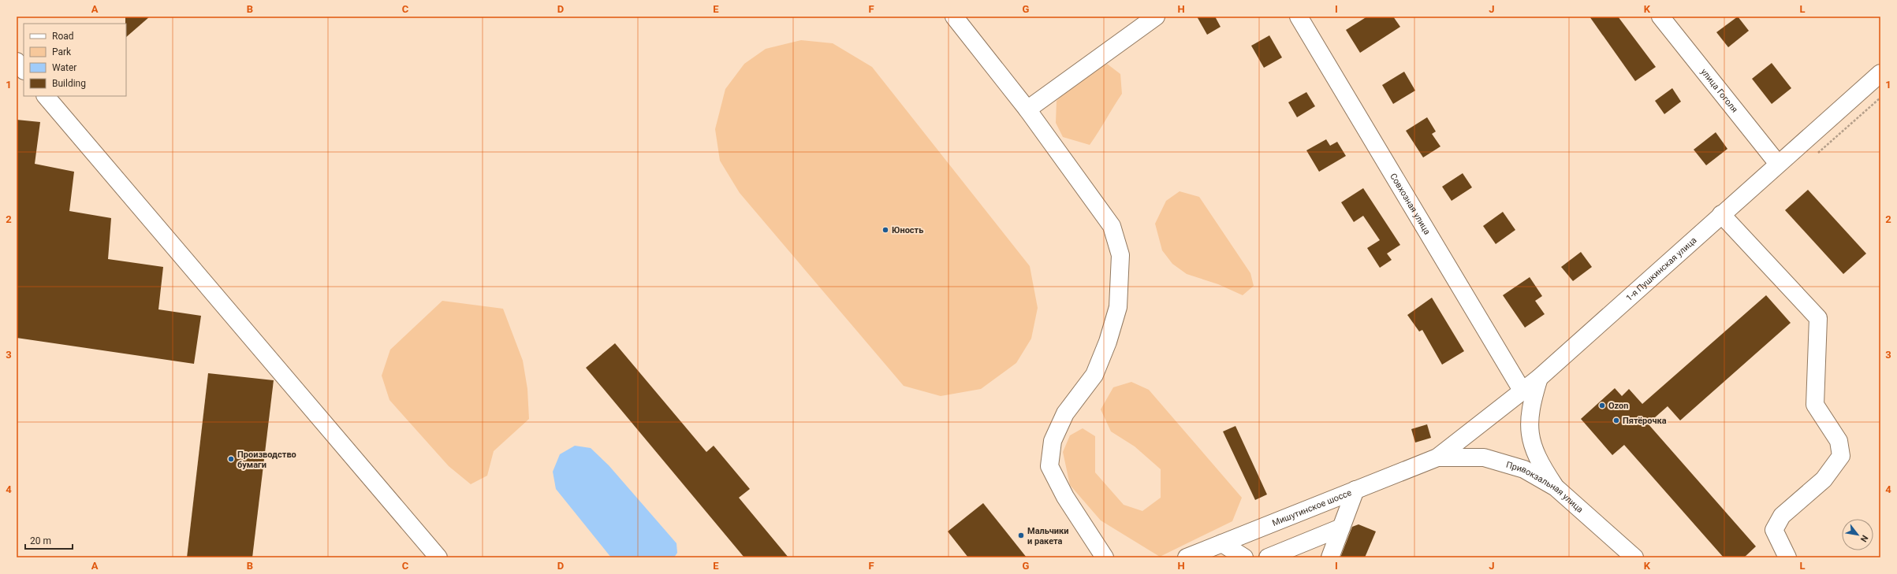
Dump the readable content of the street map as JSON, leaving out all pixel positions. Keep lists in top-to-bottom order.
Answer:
{
  "streets": {
    "street": [
      "улица Гоголя",
      "Совхозная улица",
      "1-я Пушкинская улица",
      "Привокзальная улица",
      "Мишутинское шоссе"
    ]
  },
  "crossings": [
    ["улица Гоголя", "1-я Пушкинская улица"],
    ["Совхозная улица", "1-я Пушкинская улица"],
    ["1-я Пушкинская улица", "Привокзальная улица"],
    ["1-я Пушкинская улица", "Мишутинское шоссе"],
    ["Привокзальная улица", "Мишутинское шоссе"]
  ],
  "places": [
    "Юность",
    "Ozon",
    "Пятёрочка",
    "Производство бумаги",
    "Мальчики и ракета"
  ],
  "legend": [
    "Road",
    "Park",
    "Water",
    "Building"
  ],
  "scale_bar": "20 m",
  "north": "bottom right",
  "grid": {
    "columns": [
      "A",
      "B",
      "C",
      "D",
      "E",
      "F",
      "G",
      "H",
      "I",
      "J",
      "K",
      "L"
    ],
    "rows": [
      "1",
      "2",
      "3",
      "4"
    ]
  }
}
